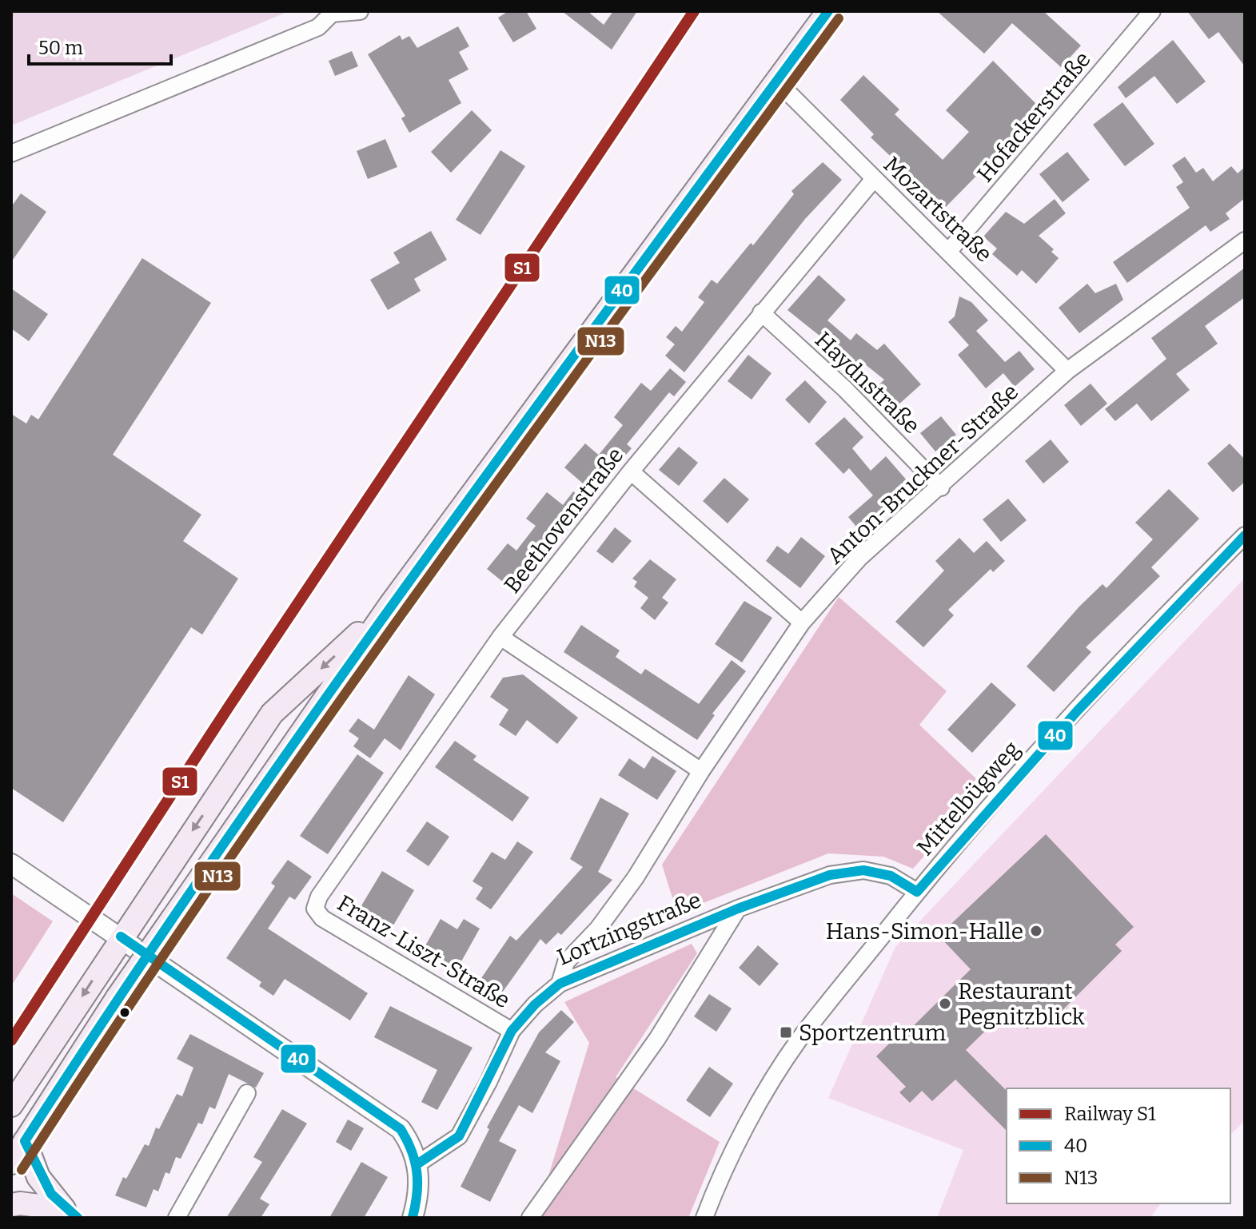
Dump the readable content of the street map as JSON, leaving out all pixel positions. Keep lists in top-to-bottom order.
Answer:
{
  "streets": {
    "street": [
      "Hofackerstraße",
      "Mozartstraße",
      "Haydnstraße",
      "Anton-Bruckner-Straße",
      "Beethovenstraße",
      "Mittelbügweg",
      "Lortzingstraße",
      "Franz-Liszt-Straße"
    ]
  },
  "crossings": [
    ["Hofackerstraße", "Mozartstraße"],
    ["Mozartstraße", "Anton-Bruckner-Straße"],
    ["Mozartstraße", "Beethovenstraße"],
    ["Haydnstraße", "Anton-Bruckner-Straße"],
    ["Haydnstraße", "Beethovenstraße"],
    ["Anton-Bruckner-Straße", "Lortzingstraße"],
    ["Beethovenstraße", "Franz-Liszt-Straße"],
    ["Mittelbügweg", "Lortzingstraße"],
    ["Lortzingstraße", "Franz-Liszt-Straße"]
  ],
  "places": {
    "other": ["Hans-Simon-Halle", "Restaurant Pegnitzblick"],
    "transit": ["Sportzentrum"]
  },
  "lines": ["rail line S1", "transit line 40", "transit line N13"],
  "legend": ["Railway S1", "40", "N13"],
  "scale_bar": "50 m"
}
